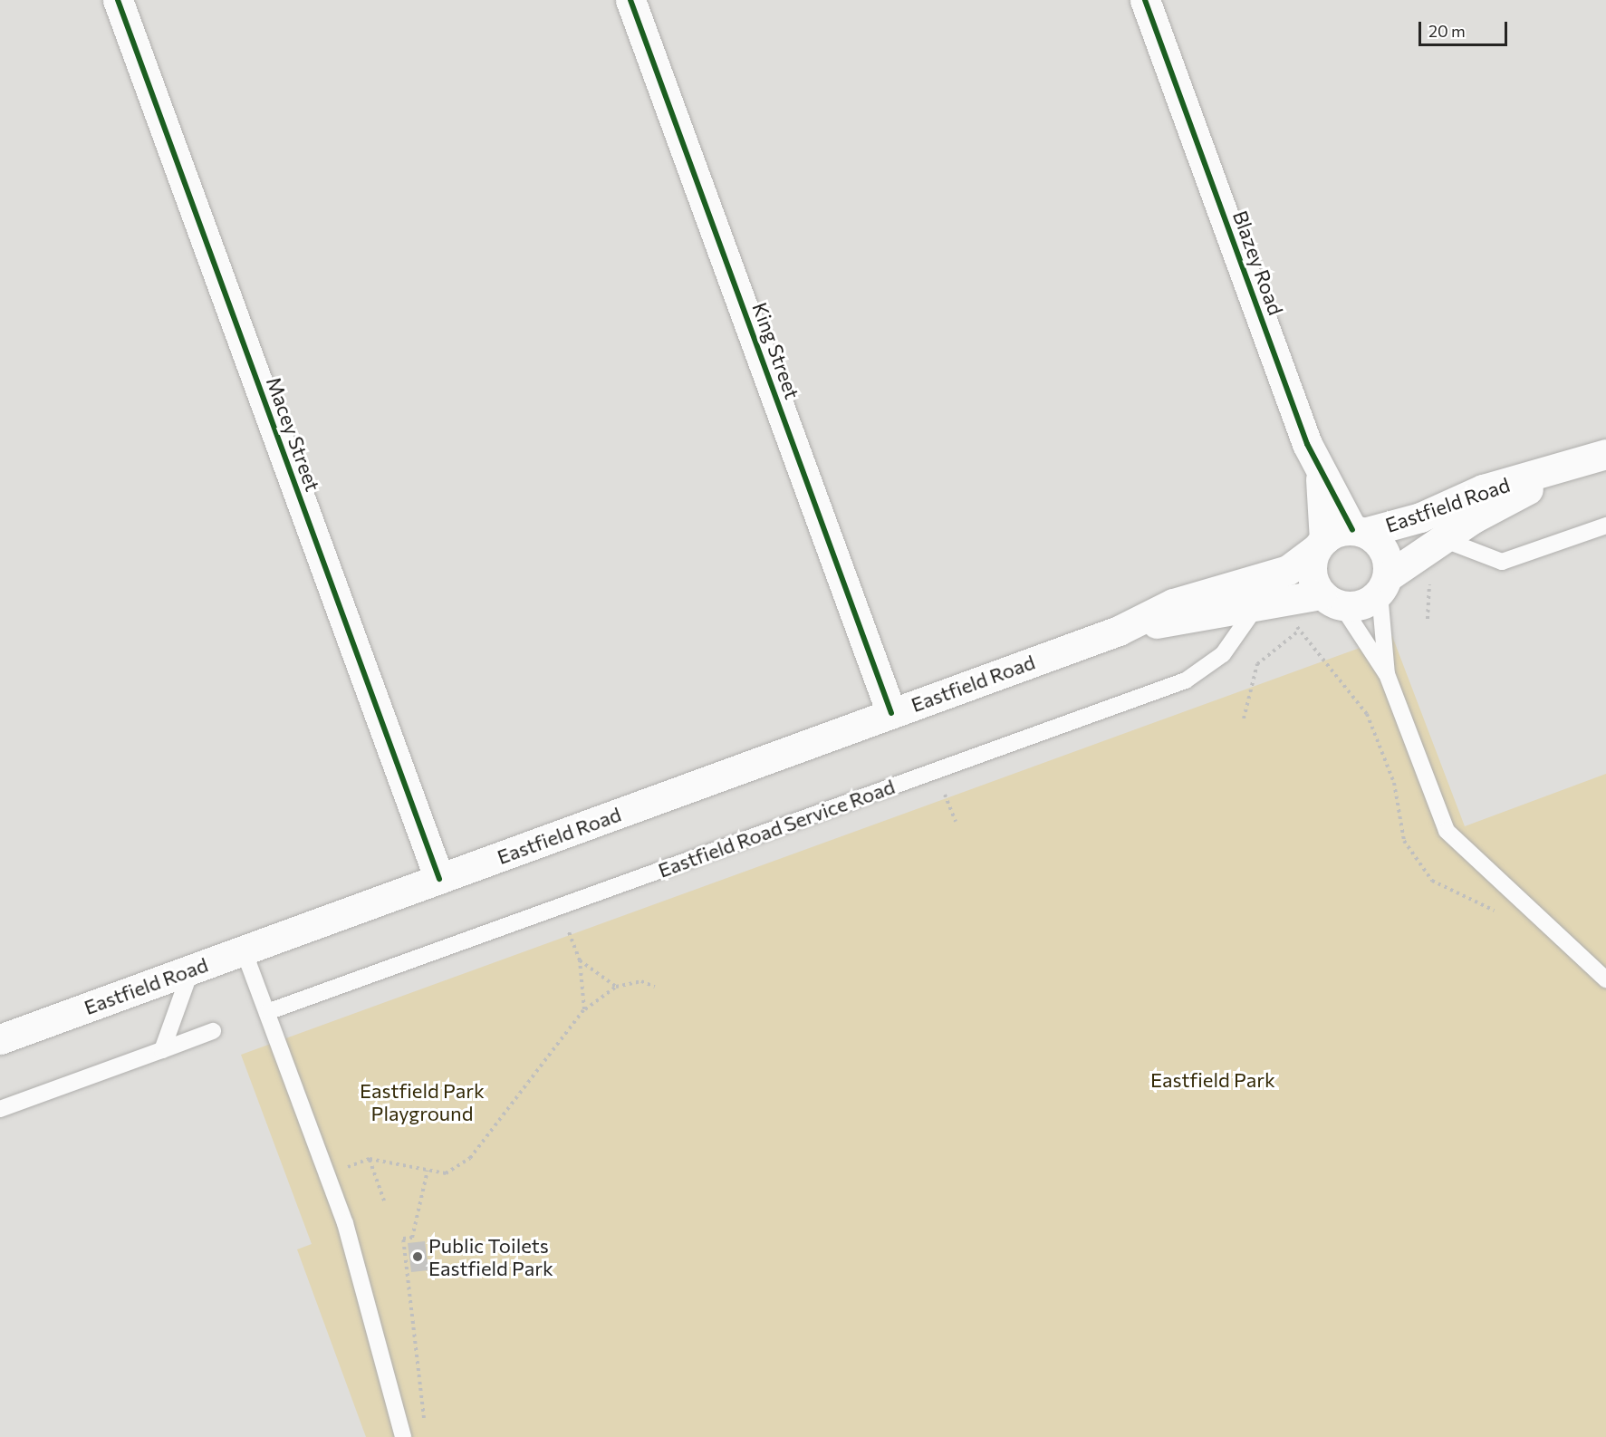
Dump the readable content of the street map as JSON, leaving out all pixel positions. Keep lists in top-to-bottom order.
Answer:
{
  "streets": {
    "street": [
      "Blazey Road",
      "King Street",
      "Macey Street",
      "Eastfield Road"
    ],
    "lane": ["Eastfield Road Service Road"]
  },
  "crossings": [
    ["Blazey Road", "Eastfield Road"],
    ["King Street", "Eastfield Road"],
    ["Macey Street", "Eastfield Road"],
    ["Eastfield Road", "Eastfield Road Service Road"]
  ],
  "parks": ["Eastfield Park", "Eastfield Park Playground"],
  "places": ["Public Toilets Eastfield Park"],
  "scale_bar": "20 m"
}
